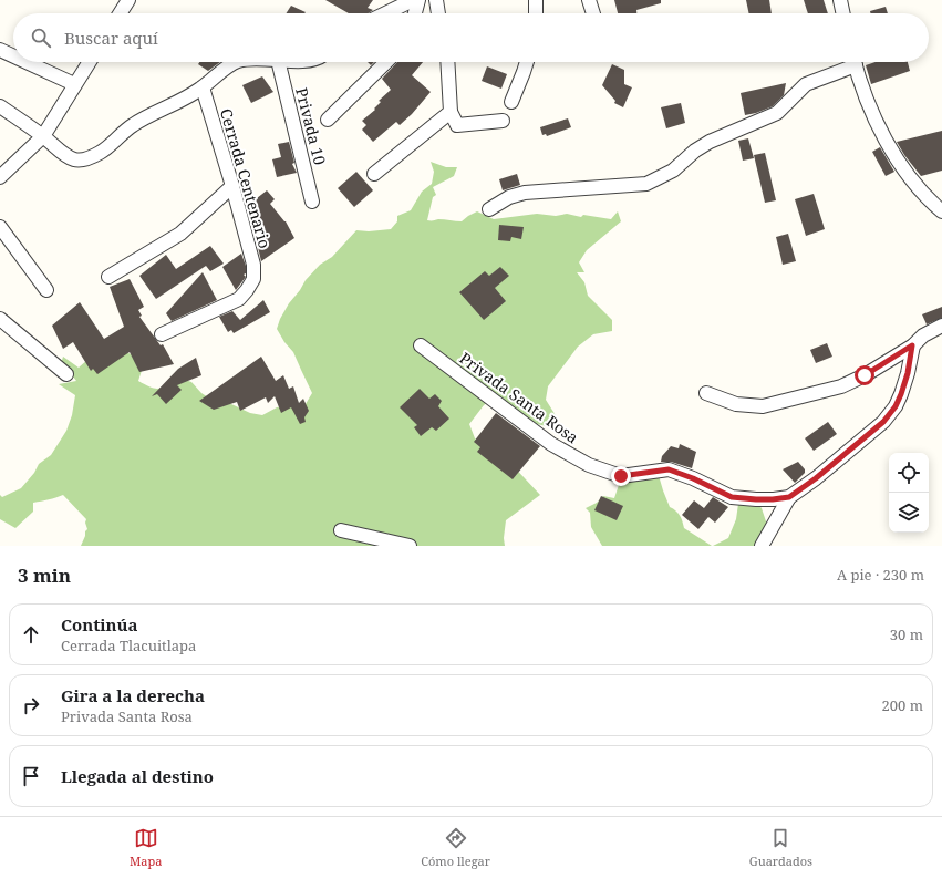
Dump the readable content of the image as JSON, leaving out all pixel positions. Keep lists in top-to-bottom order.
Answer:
{
  "streets": {
    "street": ["Privada 10", "Cerrada Centenario", "Privada Santa Rosa"]
  },
  "page": {
    "search": "Buscar aquí",
    "heading": ["3 min", "A pie · 230 m"],
    "list": [
      ["Continúa", "Cerrada Tlacuitlapa", "30 m"],
      ["Gira a la derecha", "Privada Santa Rosa", "200 m"],
      "Llegada al destino"
    ],
    "nav": ["Mapa", "Cómo llegar", "Guardados"]
  }
}
